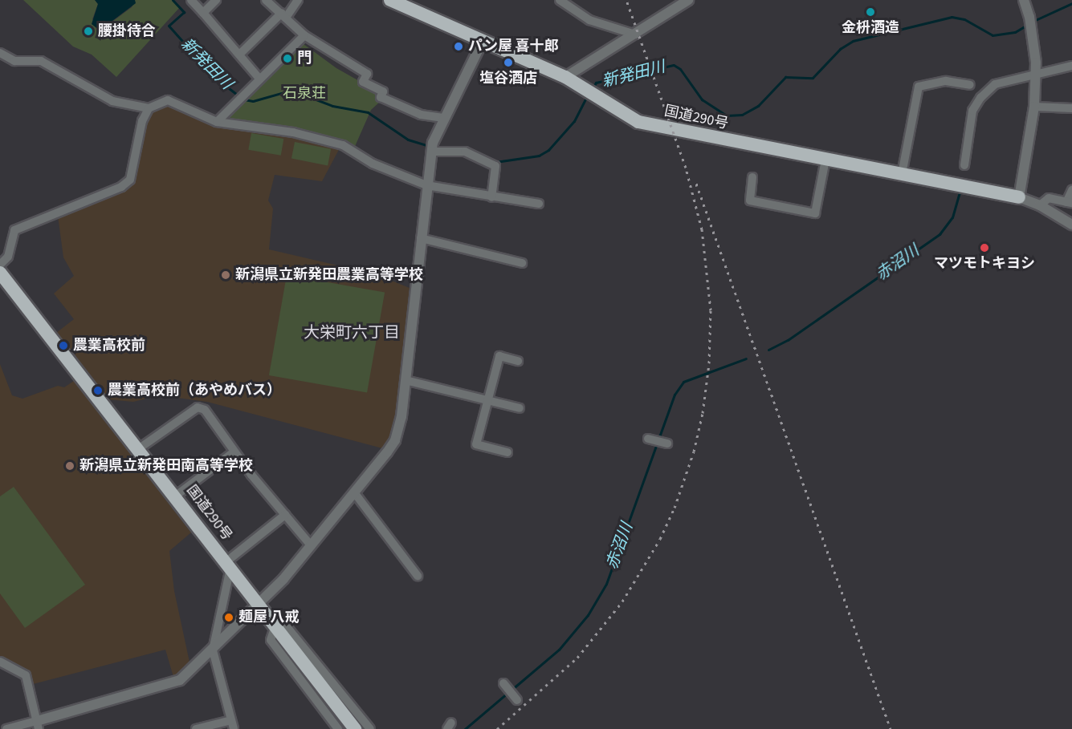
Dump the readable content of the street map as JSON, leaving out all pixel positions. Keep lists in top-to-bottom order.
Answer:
{
  "streets": {
    "highway": ["国道290号"]
  },
  "districts": ["大栄町六丁目"],
  "water": ["新発田川", "赤沼川"],
  "parks": ["石泉荘"],
  "places": [
    "金枡酒造",
    "腰掛待合",
    "パン屋 喜十郎",
    "門",
    "塩谷酒店",
    "マツモトキヨシ",
    "新潟県立新発田農業高等学校",
    "農業高校前",
    "農業高校前（あやめバス）",
    "新潟県立新発田南高等学校",
    "麺屋 八戒"
  ]
}
